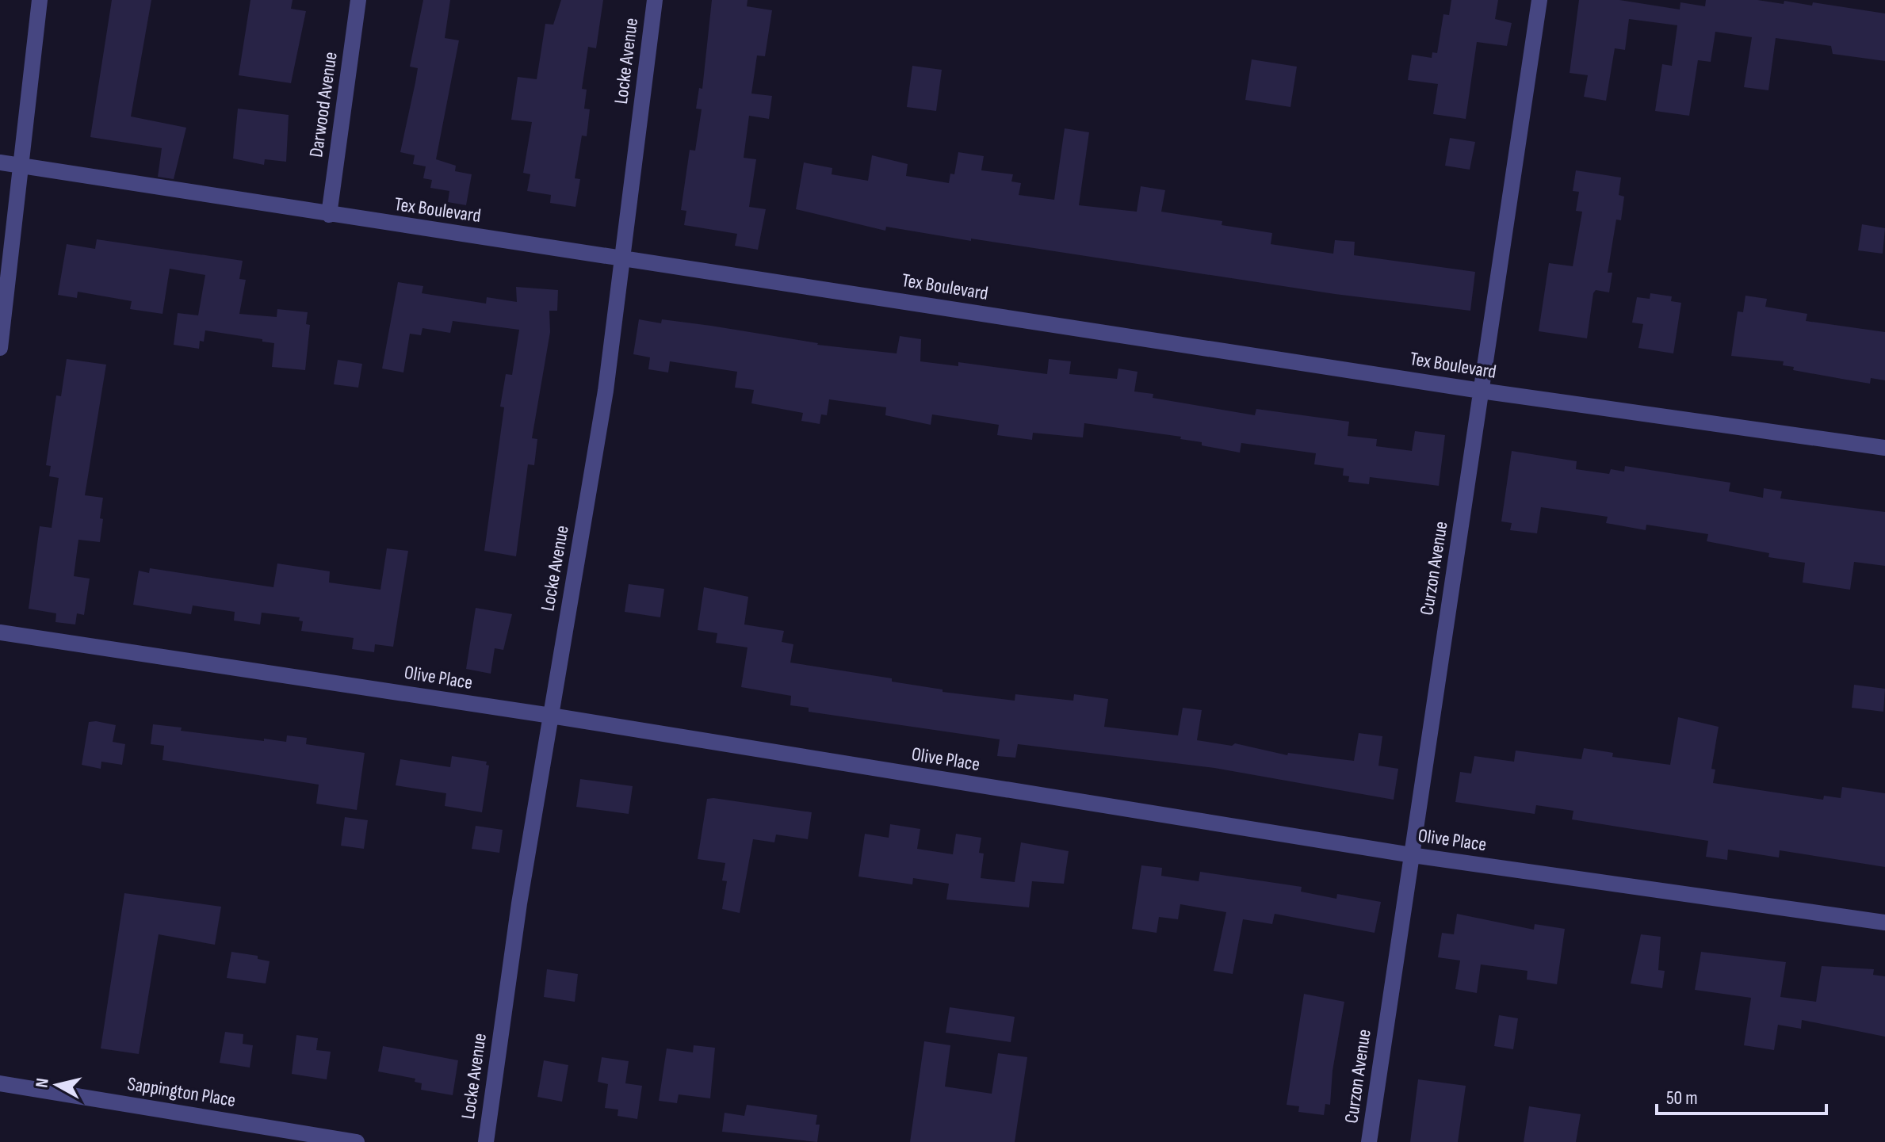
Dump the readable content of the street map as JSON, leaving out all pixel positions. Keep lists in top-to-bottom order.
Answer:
{
  "streets": {
    "street": [
      "Locke Avenue",
      "Darwood Avenue",
      "Tex Boulevard",
      "Curzon Avenue",
      "Olive Place",
      "Sappington Place"
    ]
  },
  "crossings": [
    ["Locke Avenue", "Tex Boulevard"],
    ["Locke Avenue", "Olive Place"],
    ["Darwood Avenue", "Tex Boulevard"],
    ["Tex Boulevard", "Curzon Avenue"],
    ["Curzon Avenue", "Olive Place"]
  ],
  "scale_bar": "50 m",
  "north": "left"
}
